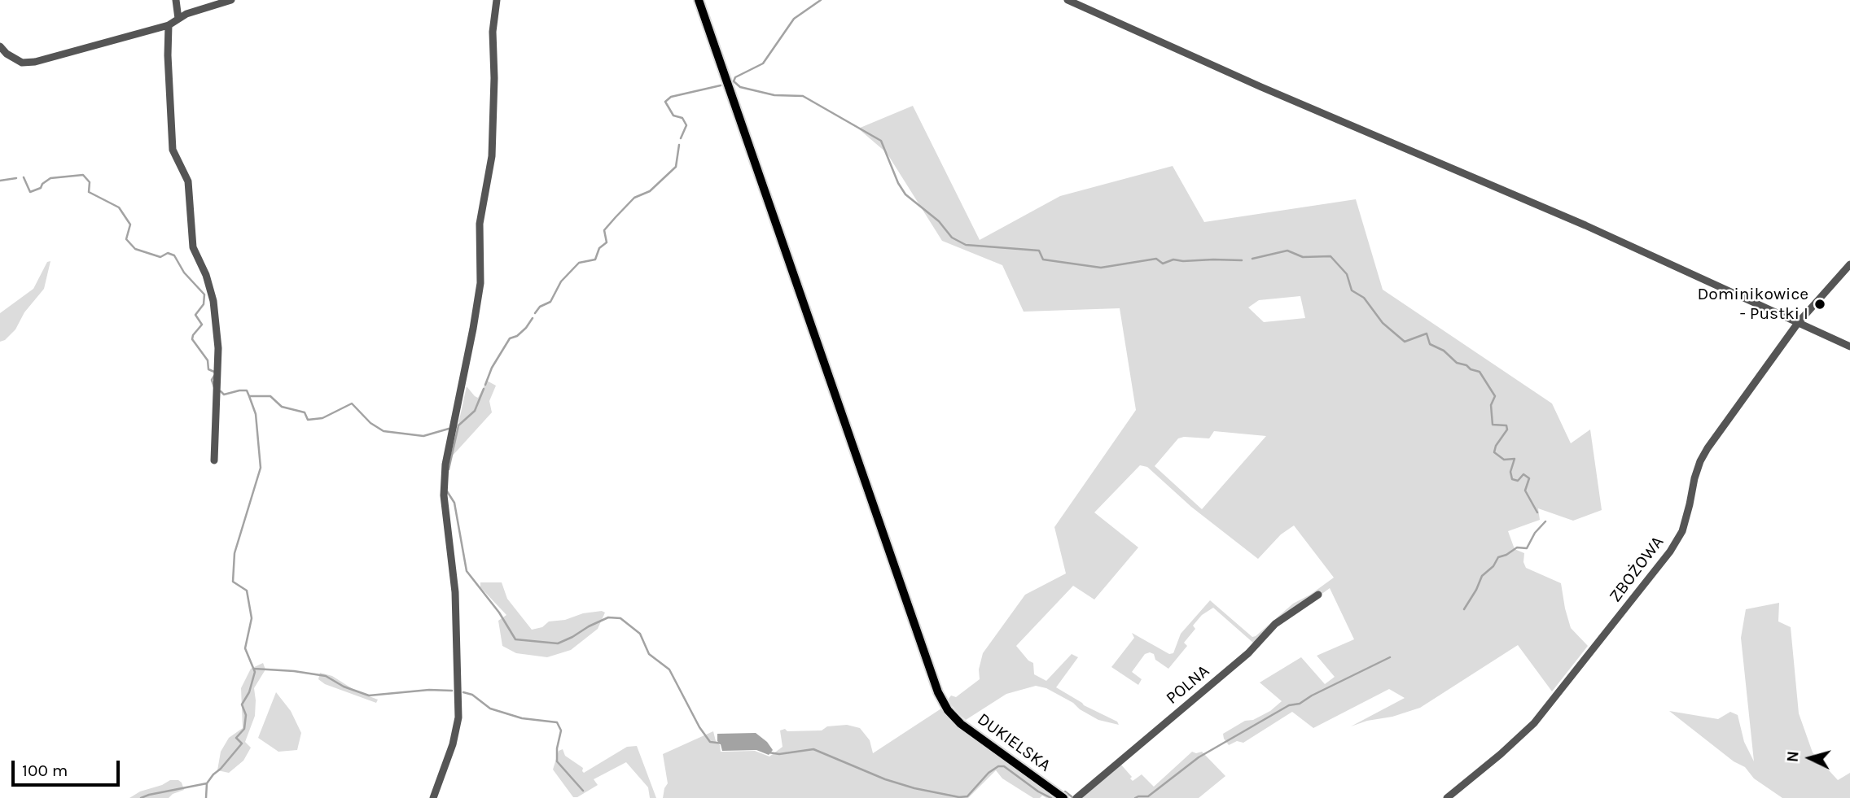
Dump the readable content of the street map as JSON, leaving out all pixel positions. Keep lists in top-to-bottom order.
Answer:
{
  "streets": {
    "main road": ["DUKIELSKA"],
    "street": ["ZBOŻOWA", "POLNA"]
  },
  "places": ["Dominikowice - Pustki I"],
  "scale_bar": "100 m",
  "north": "left"
}
